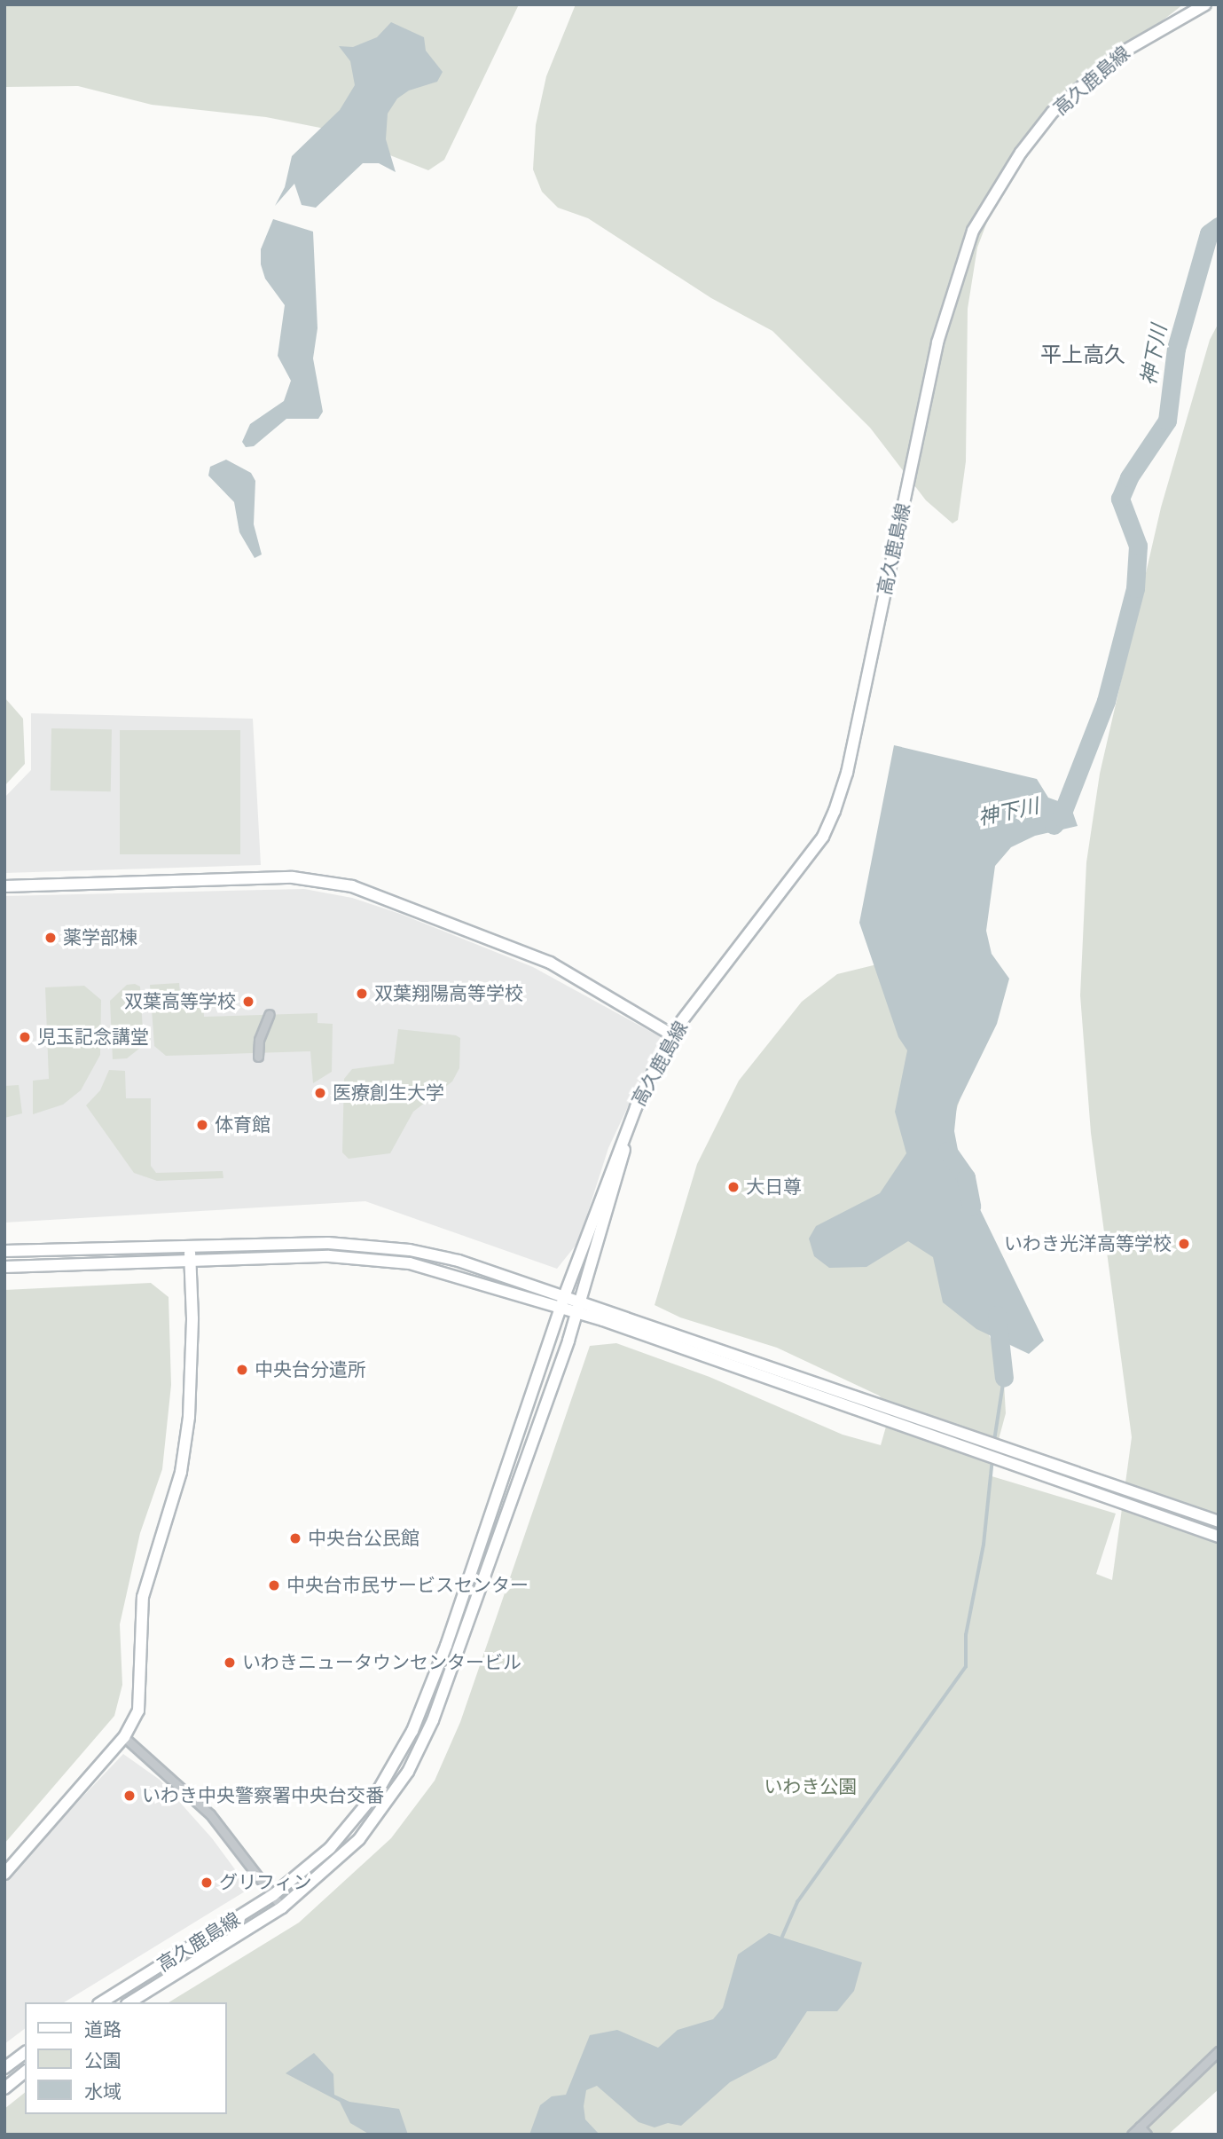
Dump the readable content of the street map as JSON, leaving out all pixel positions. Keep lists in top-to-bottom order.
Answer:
{
  "streets": {
    "street": ["高久鹿島線"]
  },
  "districts": ["平上高久"],
  "water": ["神下川"],
  "parks": ["いわき公園"],
  "places": [
    "薬学部棟",
    "双葉翔陽高等学校",
    "双葉高等学校",
    "児玉記念講堂",
    "医療創生大学",
    "体育館",
    "大日尊",
    "いわき光洋高等学校",
    "中央台分遣所",
    "中央台公民館",
    "中央台市民サービスセンター",
    "いわきニュータウンセンタービル",
    "いわき中央警察署中央台交番",
    "グリフィン"
  ],
  "legend": ["道路", "公園", "水域"]
}
